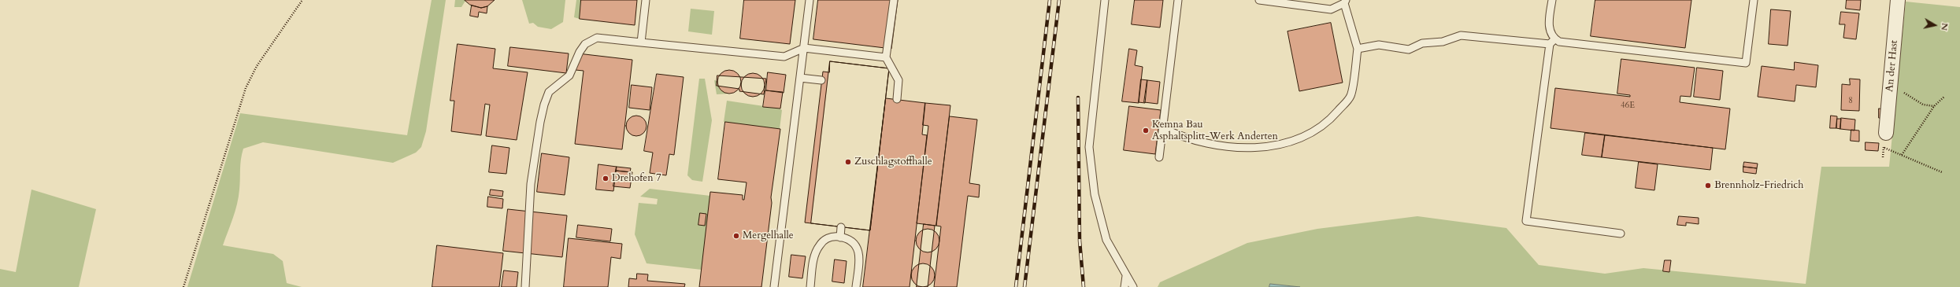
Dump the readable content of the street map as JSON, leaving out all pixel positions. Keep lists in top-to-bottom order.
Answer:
{
  "streets": {
    "street": ["An der Hast"]
  },
  "places": [
    "Kemna Bau Asphaltsplitt-Werk Anderten",
    "Zuschlagstoffhalle",
    "Drehofen 7",
    "Brennholz-Friedrich",
    "Mergelhalle"
  ],
  "house_numbers": ["8", "46E"],
  "north": "right"
}
